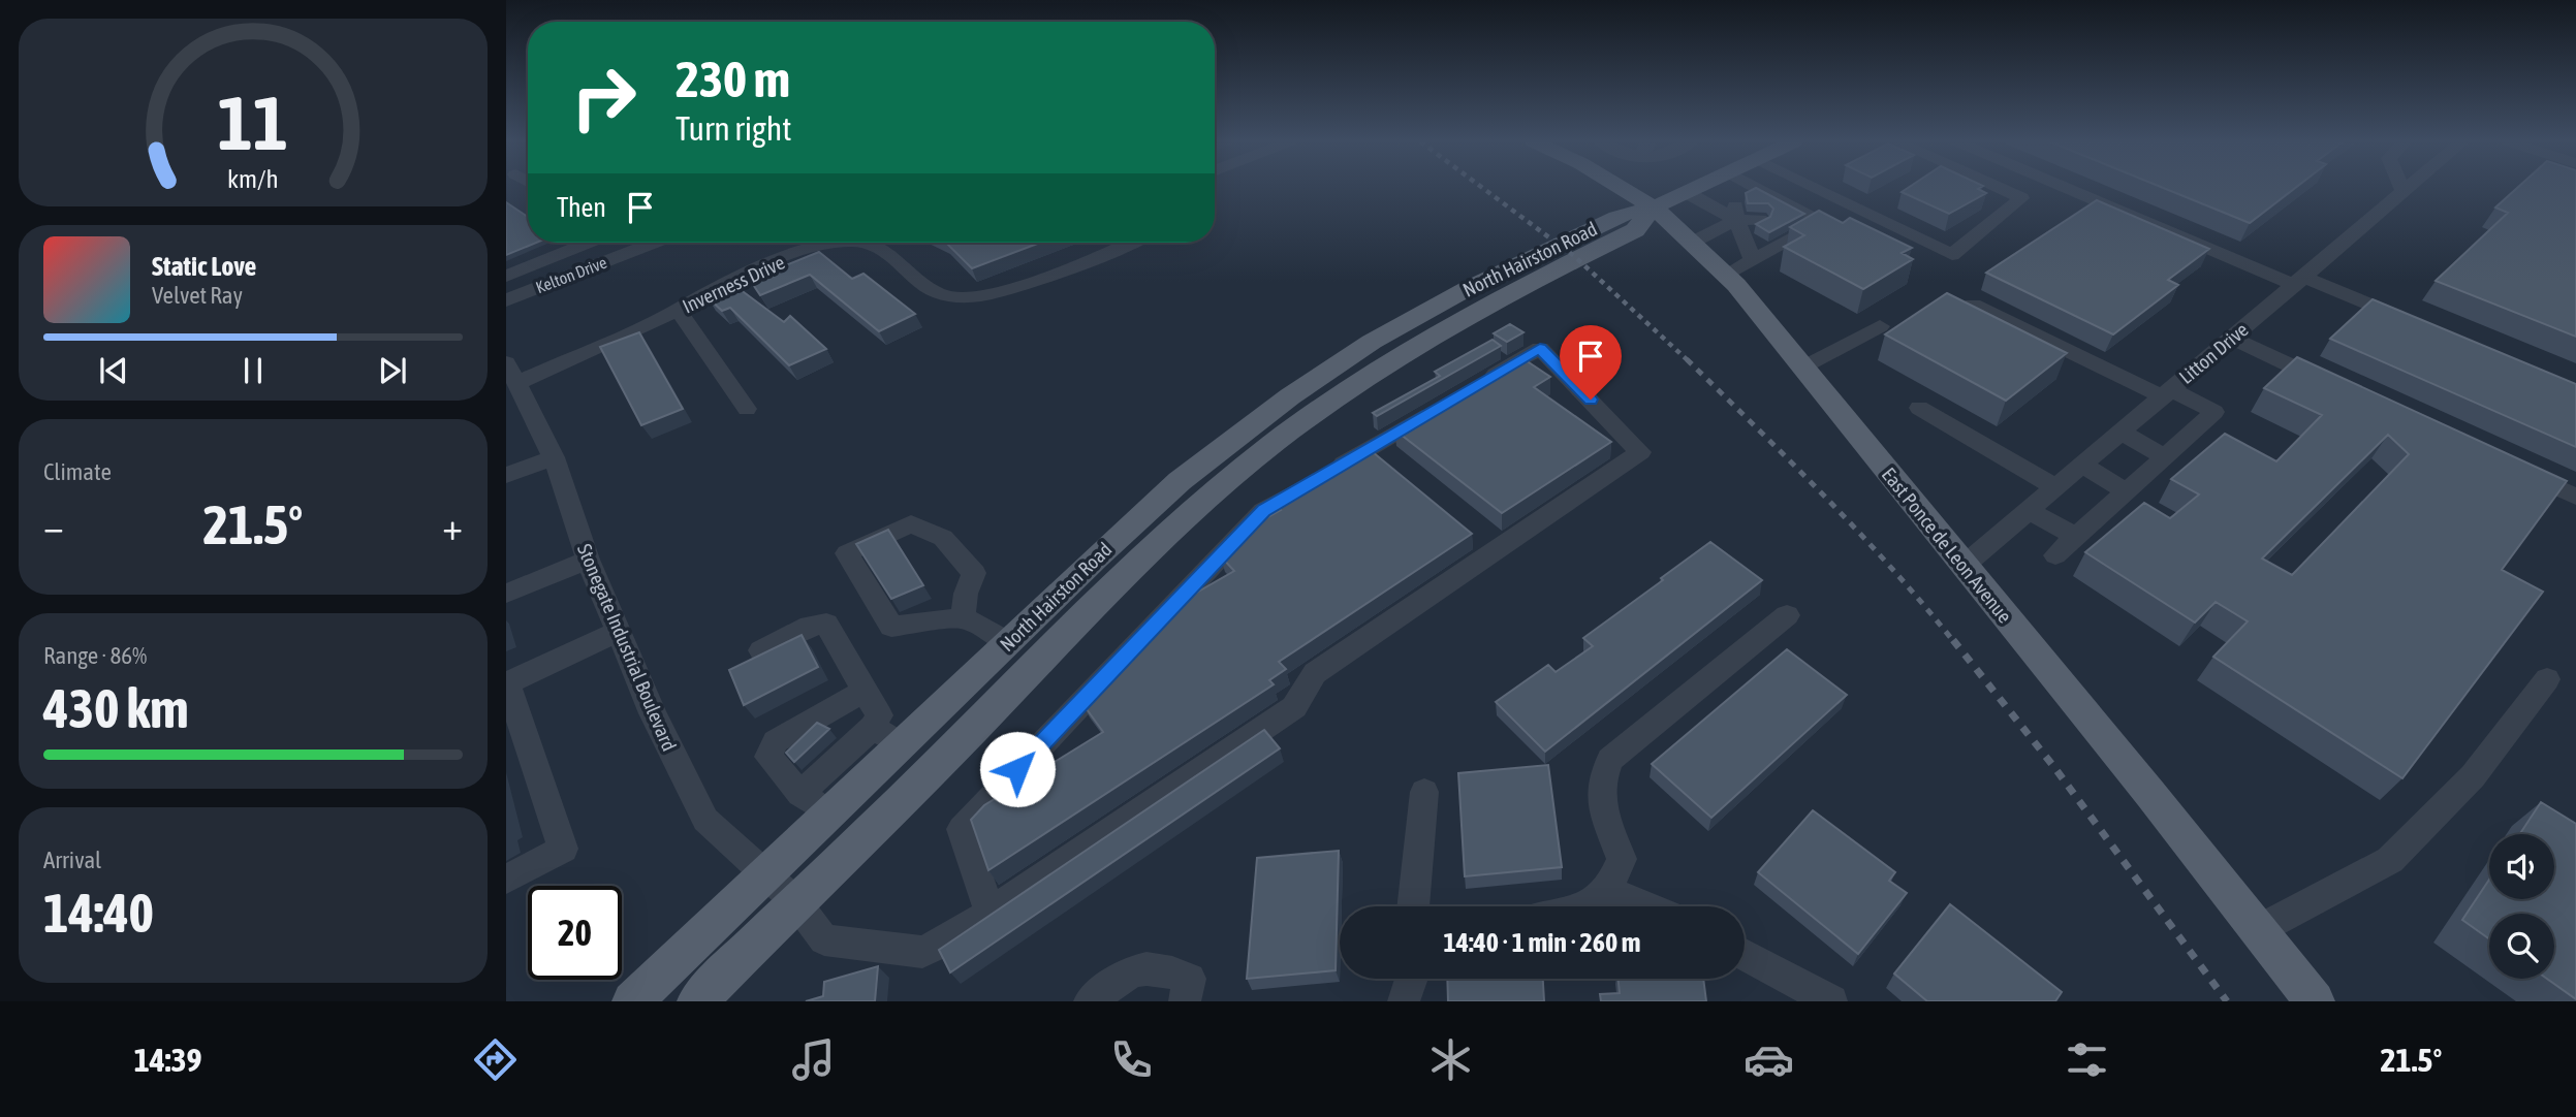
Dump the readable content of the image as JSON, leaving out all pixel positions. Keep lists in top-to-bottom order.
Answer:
{
  "streets": {
    "main road": ["North Hairston Road", "East Ponce de Leon Avenue"],
    "street": [
      "Kelton Drive",
      "Inverness Drive",
      "Litton Drive",
      "Stonegate Industrial Boulevard"
    ]
  },
  "crossings": [
    ["North Hairston Road", "East Ponce de Leon Avenue"],
    ["North Hairston Road", "Stonegate Industrial Boulevard"],
    ["Inverness Drive", "Stonegate Industrial Boulevard"],
    ["Litton Drive", "East Ponce de Leon Avenue"]
  ],
  "page": {
    "turn": ["230 m", "Turn right"],
    "then": "Then",
    "song": ["Static Love", "Velvet Ray"],
    "tile": [
      "Climate",
      ["Range · 86%", "430 km"],
      ["Arrival", "14:40"]
    ],
    "heat": ["−", "21.5°", "+"],
    "limit": "20",
    "trip": "14:40 · 1 min · 260 m",
    "tabs": ["14:39", "21.5°"],
    "gauge": ["11", "km/h"]
  }
}
